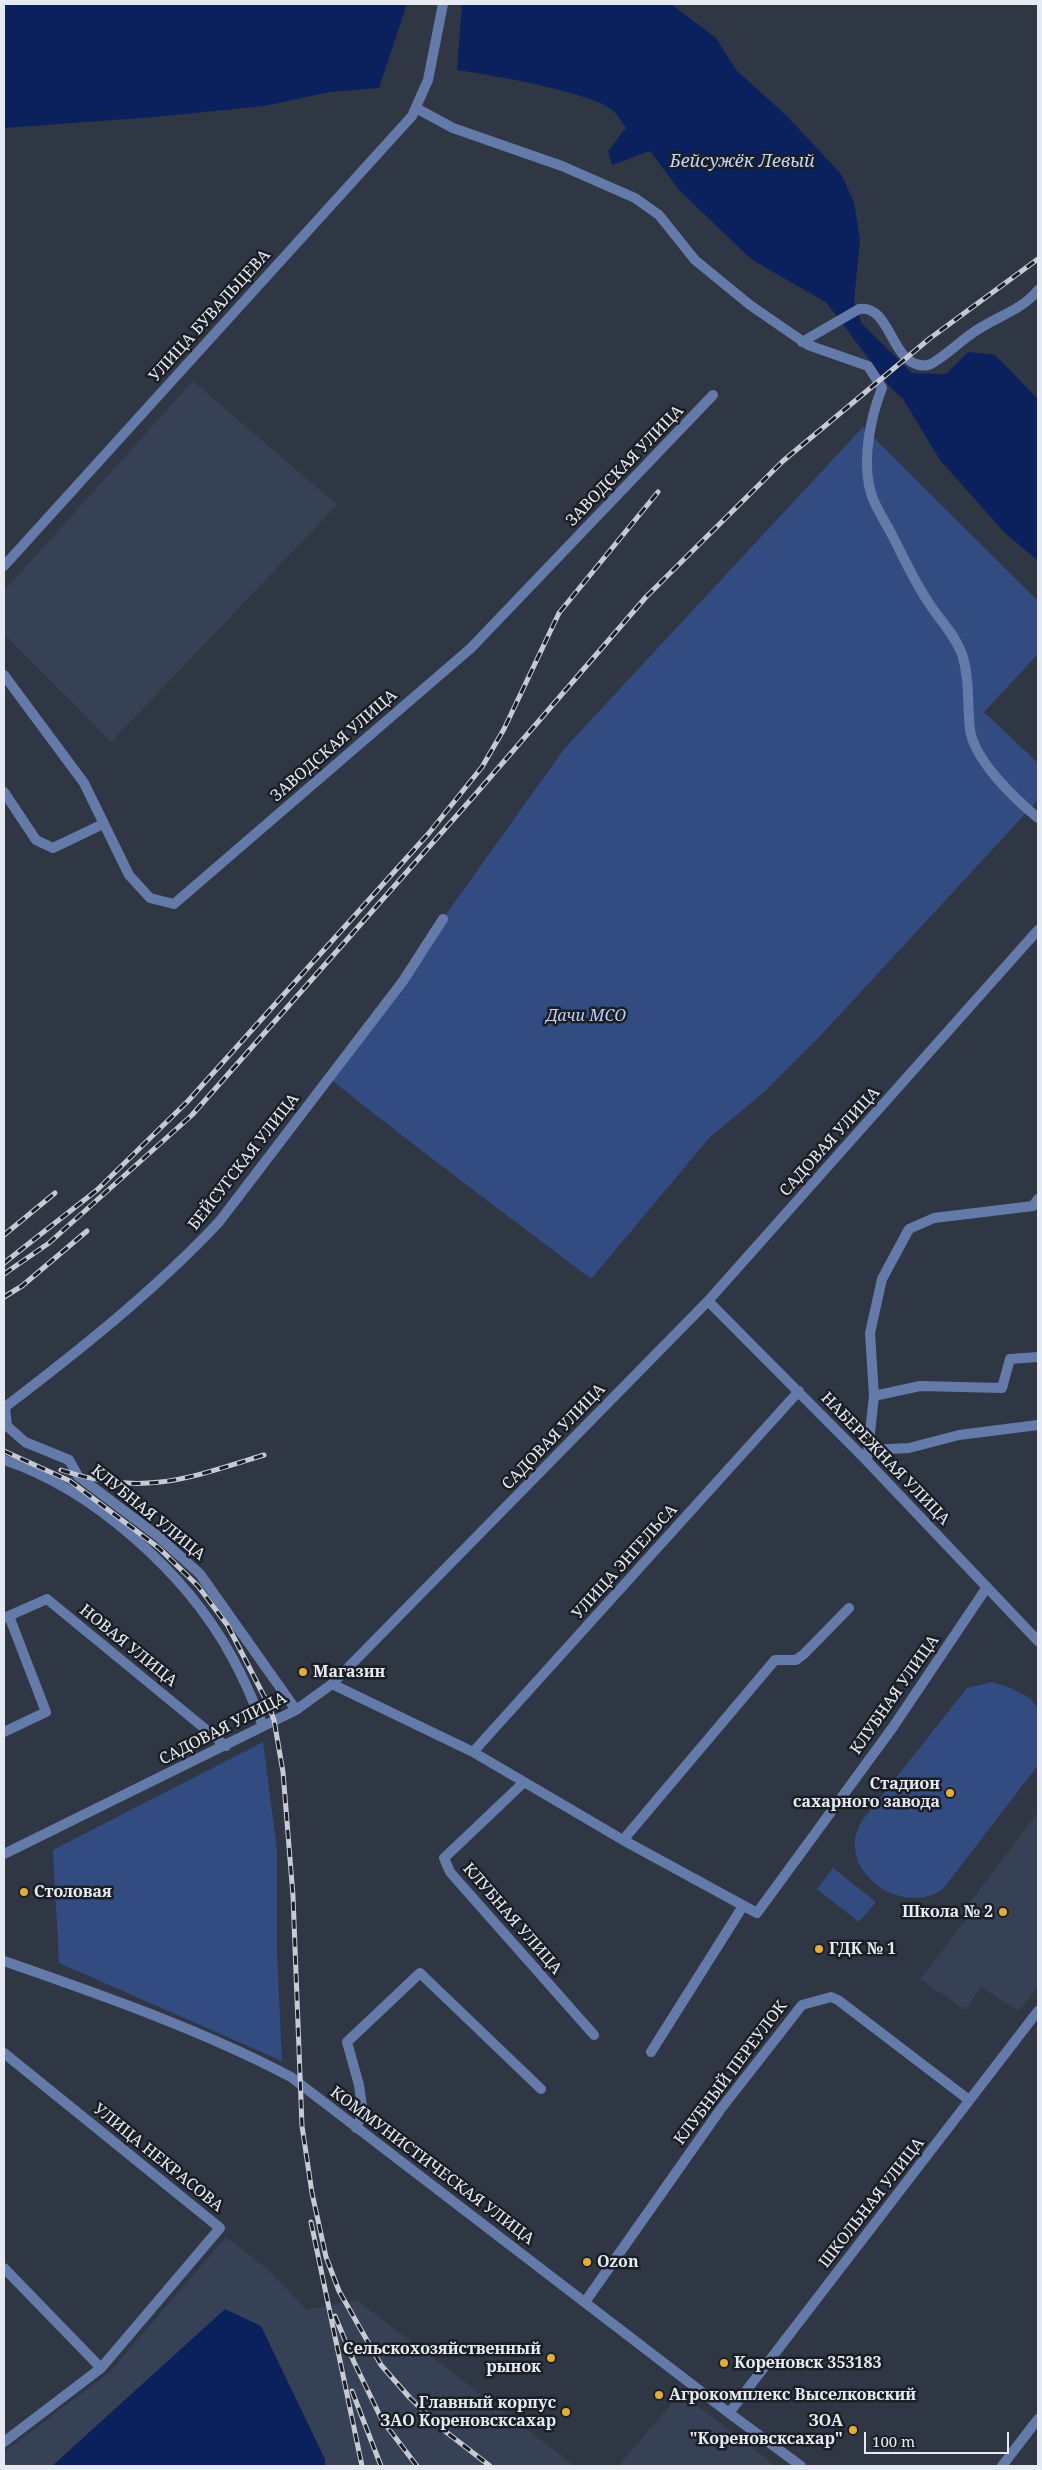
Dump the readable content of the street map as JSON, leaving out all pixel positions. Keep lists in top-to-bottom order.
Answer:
{
  "streets": {
    "street": [
      "УЛИЦА БУВАЛЬЦЕВА",
      "ЗАВОДСКАЯ УЛИЦА",
      "САДОВАЯ УЛИЦА",
      "БЕЙСУГСКАЯ УЛИЦА",
      "НАБЕРЕЖНАЯ УЛИЦА",
      "КЛУБНАЯ УЛИЦА",
      "УЛИЦА ЭНГЕЛЬСА",
      "НОВАЯ УЛИЦА",
      "КЛУБНЫЙ ПЕРЕУЛОК",
      "УЛИЦА НЕКРАСОВА",
      "КОММУНИСТИЧЕСКАЯ УЛИЦА",
      "ШКОЛЬНАЯ УЛИЦА"
    ]
  },
  "crossings": [
    ["САДОВАЯ УЛИЦА", "НАБЕРЕЖНАЯ УЛИЦА"],
    ["САДОВАЯ УЛИЦА", "КЛУБНАЯ УЛИЦА"],
    ["САДОВАЯ УЛИЦА", "НОВАЯ УЛИЦА"],
    ["БЕЙСУГСКАЯ УЛИЦА", "КЛУБНАЯ УЛИЦА"],
    ["НАБЕРЕЖНАЯ УЛИЦА", "КЛУБНАЯ УЛИЦА"],
    ["НАБЕРЕЖНАЯ УЛИЦА", "УЛИЦА ЭНГЕЛЬСА"],
    ["КЛУБНЫЙ ПЕРЕУЛОК", "КОММУНИСТИЧЕСКАЯ УЛИЦА"],
    ["КЛУБНЫЙ ПЕРЕУЛОК", "ШКОЛЬНАЯ УЛИЦА"],
    ["КОММУНИСТИЧЕСКАЯ УЛИЦА", "ШКОЛЬНАЯ УЛИЦА"]
  ],
  "water": ["Бейсужёк Левый"],
  "parks": ["Дачи МСО"],
  "places": [
    "Магазин",
    "Стадион сахарного завода",
    "Столовая",
    "Школа № 2",
    "ГДК № 1",
    "Ozon",
    "Сельскохозяйственный рынок",
    "Кореновск 353183",
    "Агрокомплекс Выселковский",
    "Главный корпус ЗАО Кореновсксахар",
    "ЗОА \"Кореновсксахар\""
  ],
  "scale_bar": "100 m"
}
